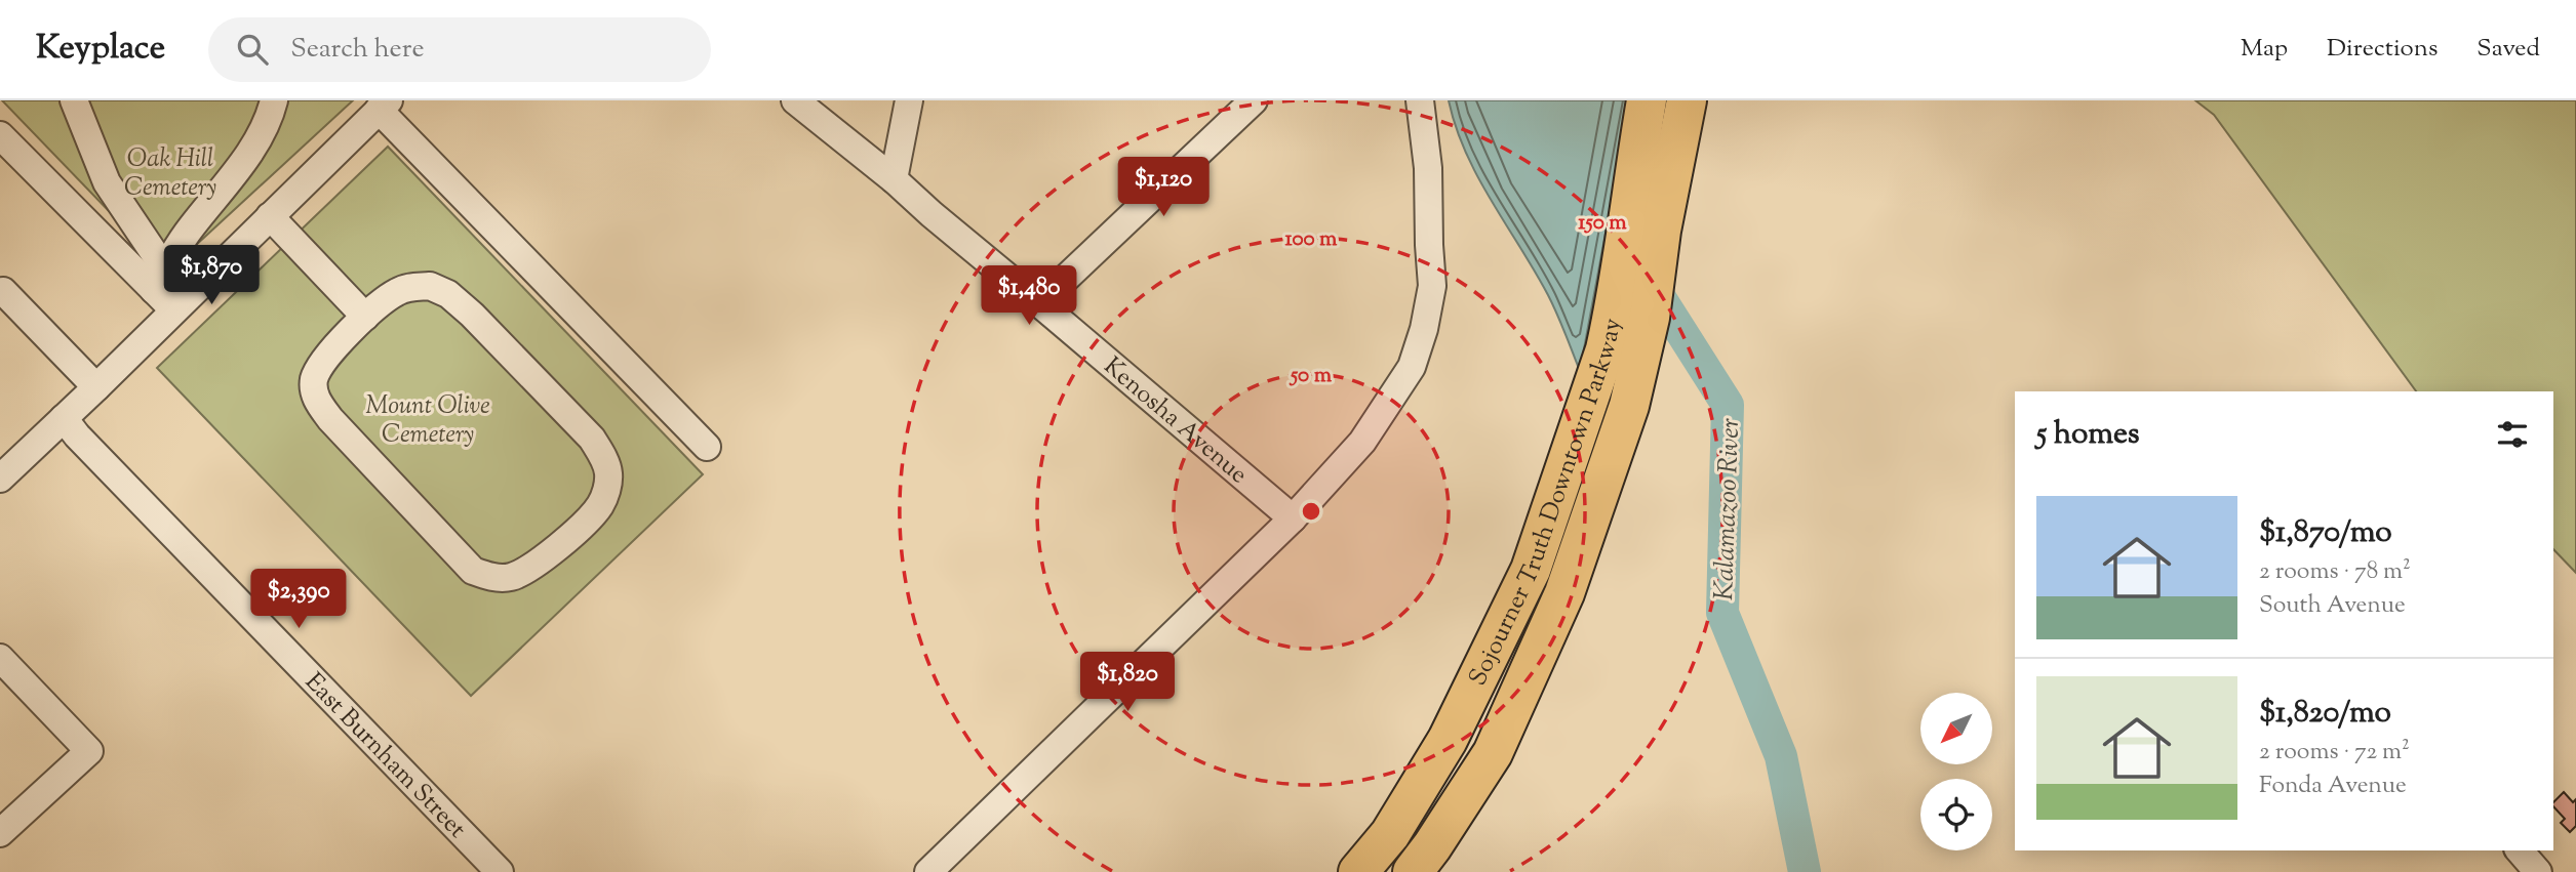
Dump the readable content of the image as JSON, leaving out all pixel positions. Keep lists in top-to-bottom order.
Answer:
{
  "streets": {
    "highway": ["Sojourner Truth Downtown Parkway"],
    "street": ["Kenosha Avenue", "East Burnham Street"]
  },
  "water": ["Kalamazoo River"],
  "parks": ["Oak Hill Cemetery", "Mount Olive Cemetery"],
  "north": "bottom left",
  "page": {
    "header": "Keyplace",
    "search": "Search here",
    "nav": ["Map", "Directions", "Saved"],
    "price": [
      "$1,120",
      "$1,870",
      "$1,480",
      "$2,390",
      "$1,820"
    ],
    "heading": "5 homes",
    "list": [
      {
        "name": "$1,870/mo",
        "note": "2 rooms · 78 m² · South Avenue"
      },
      {
        "name": "$1,820/mo",
        "note": "2 rooms · 72 m² · Fonda Avenue"
      }
    ]
  },
  "rings": ["150 m", "100 m", "50 m"]
}
